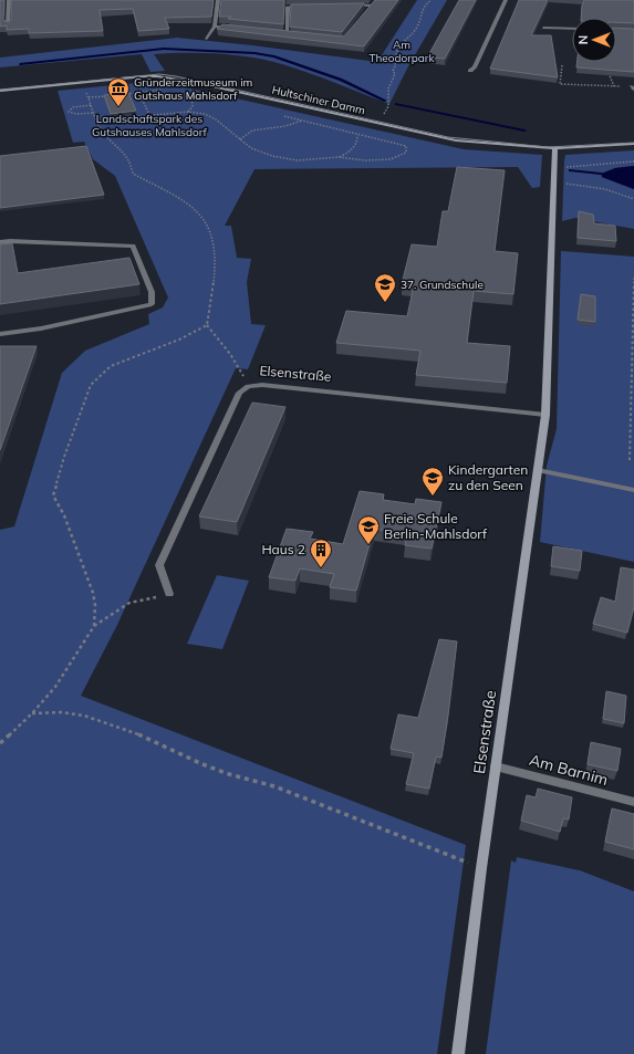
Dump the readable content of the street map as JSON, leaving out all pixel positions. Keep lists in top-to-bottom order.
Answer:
{
  "streets": {
    "street": ["Hultschiner Damm", "Elsenstraße", "Am Barnim"]
  },
  "crossings": [
    ["Hultschiner Damm", "Elsenstraße"],
    ["Elsenstraße", "Am Barnim"]
  ],
  "parks": ["Am Theodorpark", "Landschaftspark des Gutshauses Mahlsdorf"],
  "places": {
    "museum": ["Gründerzeitmuseum im Gutshaus Mahlsdorf"],
    "school or university": ["37. Grundschule", "Kindergarten zu den Seen", "Freie Schule Berlin-Mahlsdorf"],
    "building": ["Haus 2"]
  },
  "north": "left"
}
